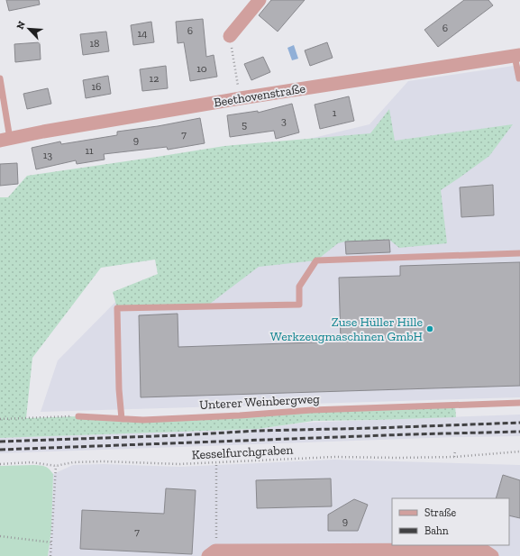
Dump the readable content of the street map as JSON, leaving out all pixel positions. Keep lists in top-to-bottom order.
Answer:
{
  "streets": {
    "street": ["Beethovenstraße"],
    "lane": ["Unterer Weinbergweg"],
    "path": ["Kesselfurchgraben"]
  },
  "places": ["Zuse Hüller Hille Werkzeugmaschinen GmbH"],
  "house_numbers": [
    "6",
    "6",
    "14",
    "18",
    "10",
    "12",
    "16",
    "1",
    "3",
    "5",
    "7",
    "9",
    "11",
    "13",
    "9",
    "7"
  ],
  "legend": ["Straße", "Bahn"],
  "north": "top left"
}
